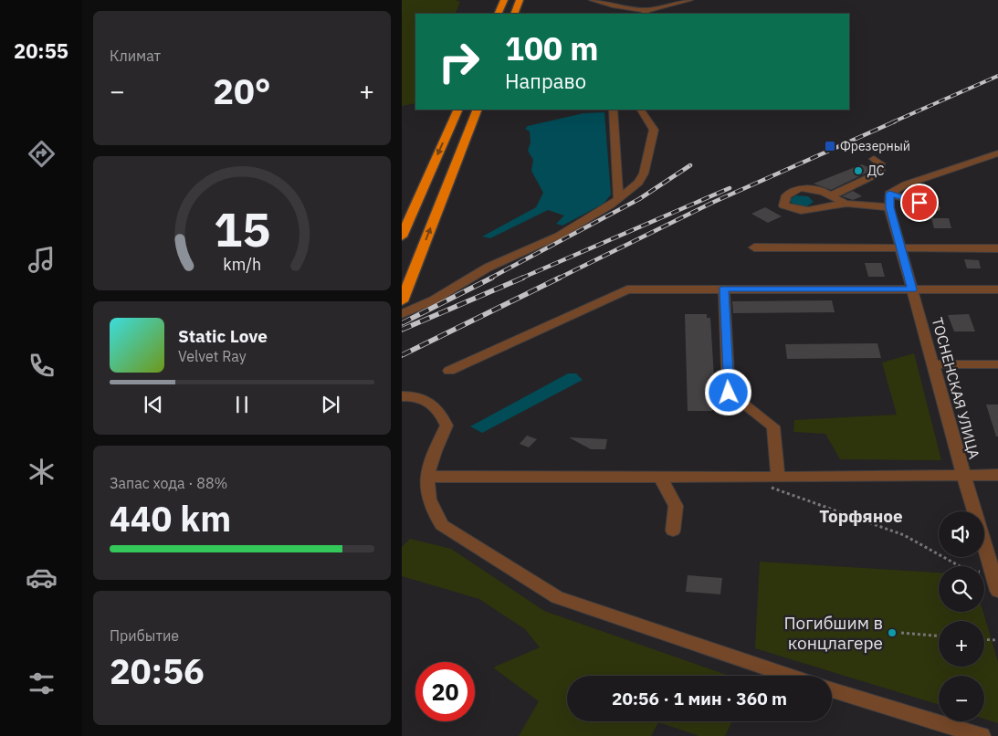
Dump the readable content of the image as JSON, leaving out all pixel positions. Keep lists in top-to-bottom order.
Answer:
{
  "streets": {
    "street": ["ТОСНЕНСКАЯ УЛИЦА"]
  },
  "districts": ["Торфяное"],
  "places": {
    "transit": ["Фрезерный"],
    "other": ["ДС", "Погибшим в концлагере"]
  },
  "page": {
    "tabs": "20:55",
    "tile": [
      "Климат",
      ["Запас хода · 88%", "440 km"],
      ["Прибытие", "20:56"]
    ],
    "turn": ["100 m", "Направо"],
    "heat": ["−", "20°", "+"],
    "song": ["Static Love", "Velvet Ray"],
    "map_buttons": ["+", "−"],
    "limit": "20",
    "trip": "20:56 · 1 мин · 360 m",
    "gauge": ["15", "km/h"]
  }
}
